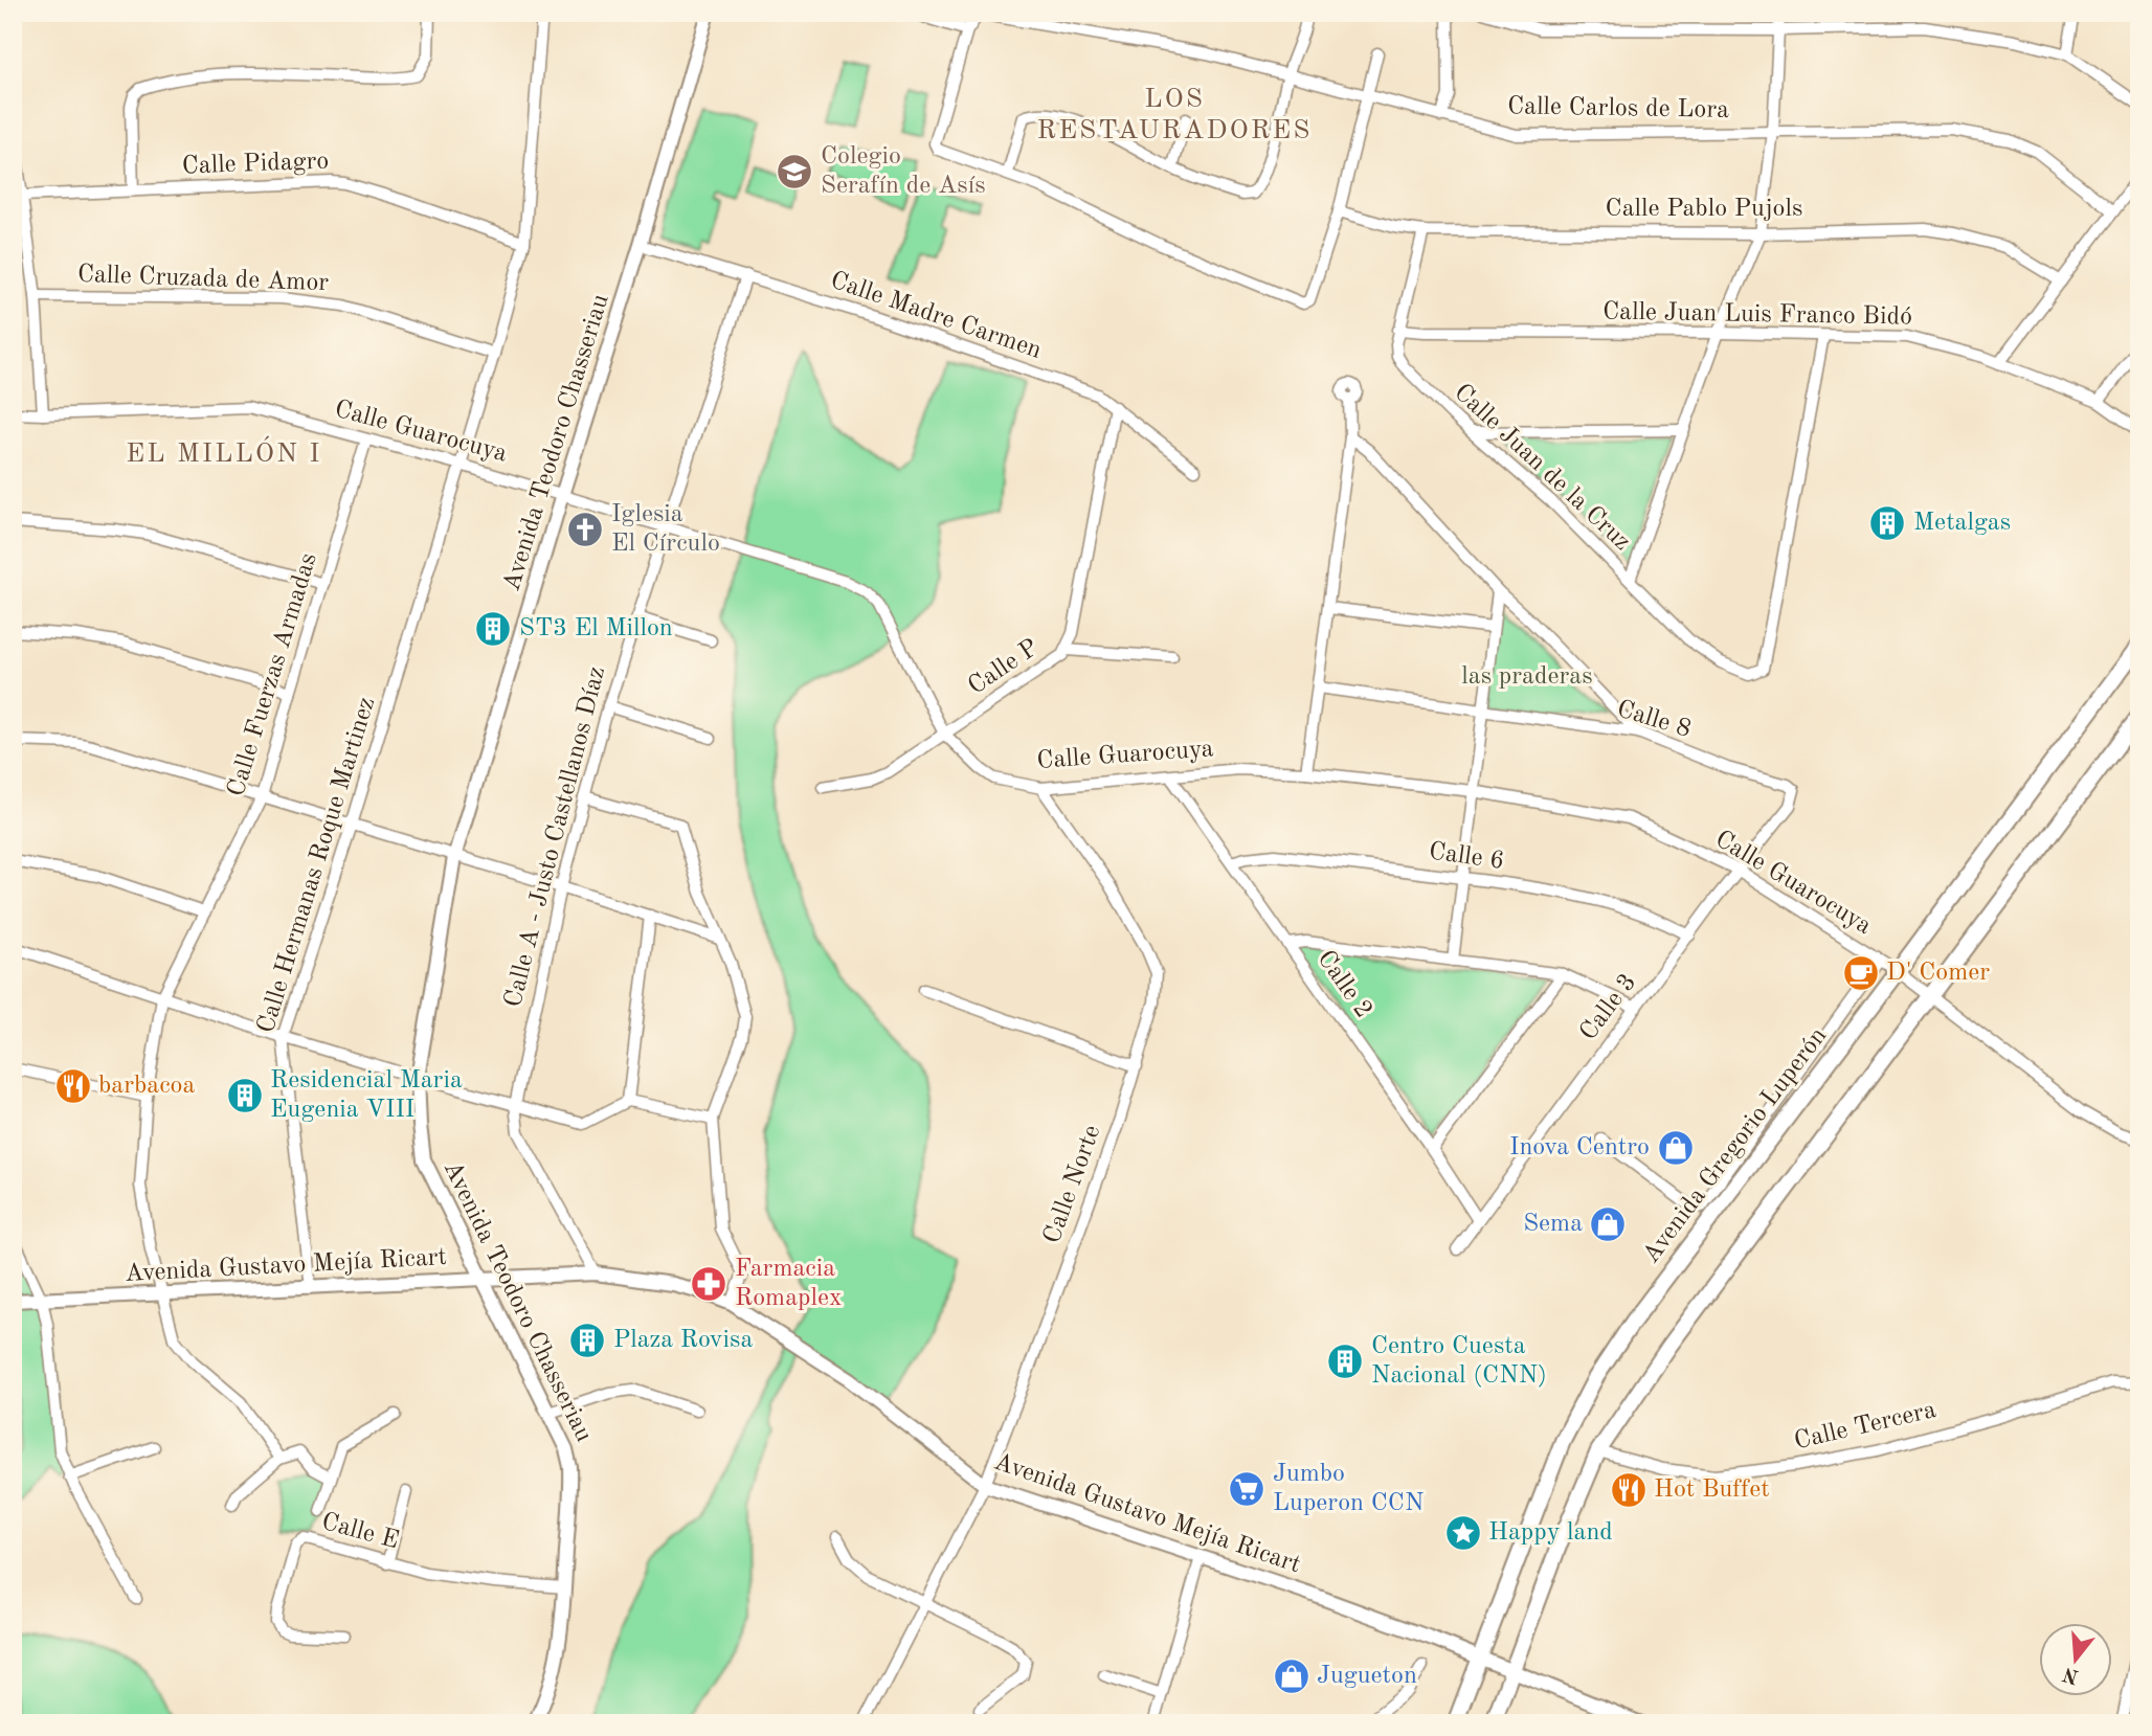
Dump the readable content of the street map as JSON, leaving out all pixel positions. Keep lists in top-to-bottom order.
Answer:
{
  "streets": {
    "main road": ["Avenida Gregorio Luperón"],
    "street": [
      "Calle Carlos de Lora",
      "Calle Pidagro",
      "Calle Pablo Pujols",
      "Calle Cruzada de Amor",
      "Calle Juan Luis Franco Bidó",
      "Calle Madre Carmen",
      "Calle Guarocuya",
      "Avenida Teodoro Chasseriau",
      "Calle Juan de la Cruz",
      "Calle P",
      "Calle Fuerzas Armadas",
      "Calle 8",
      "Calle A - Justo Castellanos Díaz",
      "Calle 6",
      "Calle Hermanas Roque Martinez",
      "Calle 2",
      "Calle 3",
      "Calle Norte",
      "Avenida Gustavo Mejía Ricart",
      "Calle Tercera",
      "Calle E"
    ]
  },
  "crossings": [
    ["Calle Pidagro", "Calle Hermanas Roque Martinez"],
    ["Calle Pablo Pujols", "Calle Juan de la Cruz"],
    ["Calle Cruzada de Amor", "Calle Hermanas Roque Martinez"],
    ["Calle Juan Luis Franco Bidó", "Calle Juan de la Cruz"],
    ["Calle Madre Carmen", "Avenida Teodoro Chasseriau"],
    ["Calle Madre Carmen", "Calle P"],
    ["Calle Madre Carmen", "Calle A - Justo Castellanos Díaz"],
    ["Calle Guarocuya", "Avenida Teodoro Chasseriau"],
    ["Calle Guarocuya", "Calle P"],
    ["Calle Guarocuya", "Calle Fuerzas Armadas"],
    ["Calle Guarocuya", "Calle A - Justo Castellanos Díaz"],
    ["Calle Guarocuya", "Calle Hermanas Roque Martinez"],
    ["Calle Guarocuya", "Calle 2"],
    ["Calle Guarocuya", "Calle 3"],
    ["Calle Guarocuya", "Avenida Gregorio Luperón"],
    ["Calle Guarocuya", "Calle Norte"],
    ["Avenida Teodoro Chasseriau", "Avenida Gustavo Mejía Ricart"],
    ["Avenida Teodoro Chasseriau", "Calle E"],
    ["Calle Fuerzas Armadas", "Avenida Gustavo Mejía Ricart"],
    ["Calle 8", "Calle 3"],
    ["Calle A - Justo Castellanos Díaz", "Avenida Gustavo Mejía Ricart"],
    ["Calle 6", "Calle 2"],
    ["Calle 6", "Calle 3"],
    ["Calle Hermanas Roque Martinez", "Avenida Gustavo Mejía Ricart"],
    ["Calle 2", "Calle 3"],
    ["Avenida Gregorio Luperón", "Avenida Gustavo Mejía Ricart"],
    ["Calle Norte", "Avenida Gustavo Mejía Ricart"]
  ],
  "districts": ["LOS RESTAURADORES", "EL MILLÓN I"],
  "parks": ["las praderas"],
  "places": {
    "school or university": ["Colegio Serafín de Asís"],
    "building": [
      "Metalgas",
      "ST3 El Millon",
      "Residencial Maria Eugenia VIII",
      "Plaza Rovisa",
      "Centro Cuesta Nacional (CNN)"
    ],
    "church": ["Iglesia El Círculo"],
    "cafe": ["D' Comer"],
    "restaurant": ["barbacoa", "Hot Buffet"],
    "shop": ["Inova Centro", "Sema", "Jugueton"],
    "pharmacy": ["Farmacia Romaplex"],
    "supermarket": ["Jumbo Luperon CCN"],
    "place": ["Happy land"]
  },
  "north": "bottom"
}
